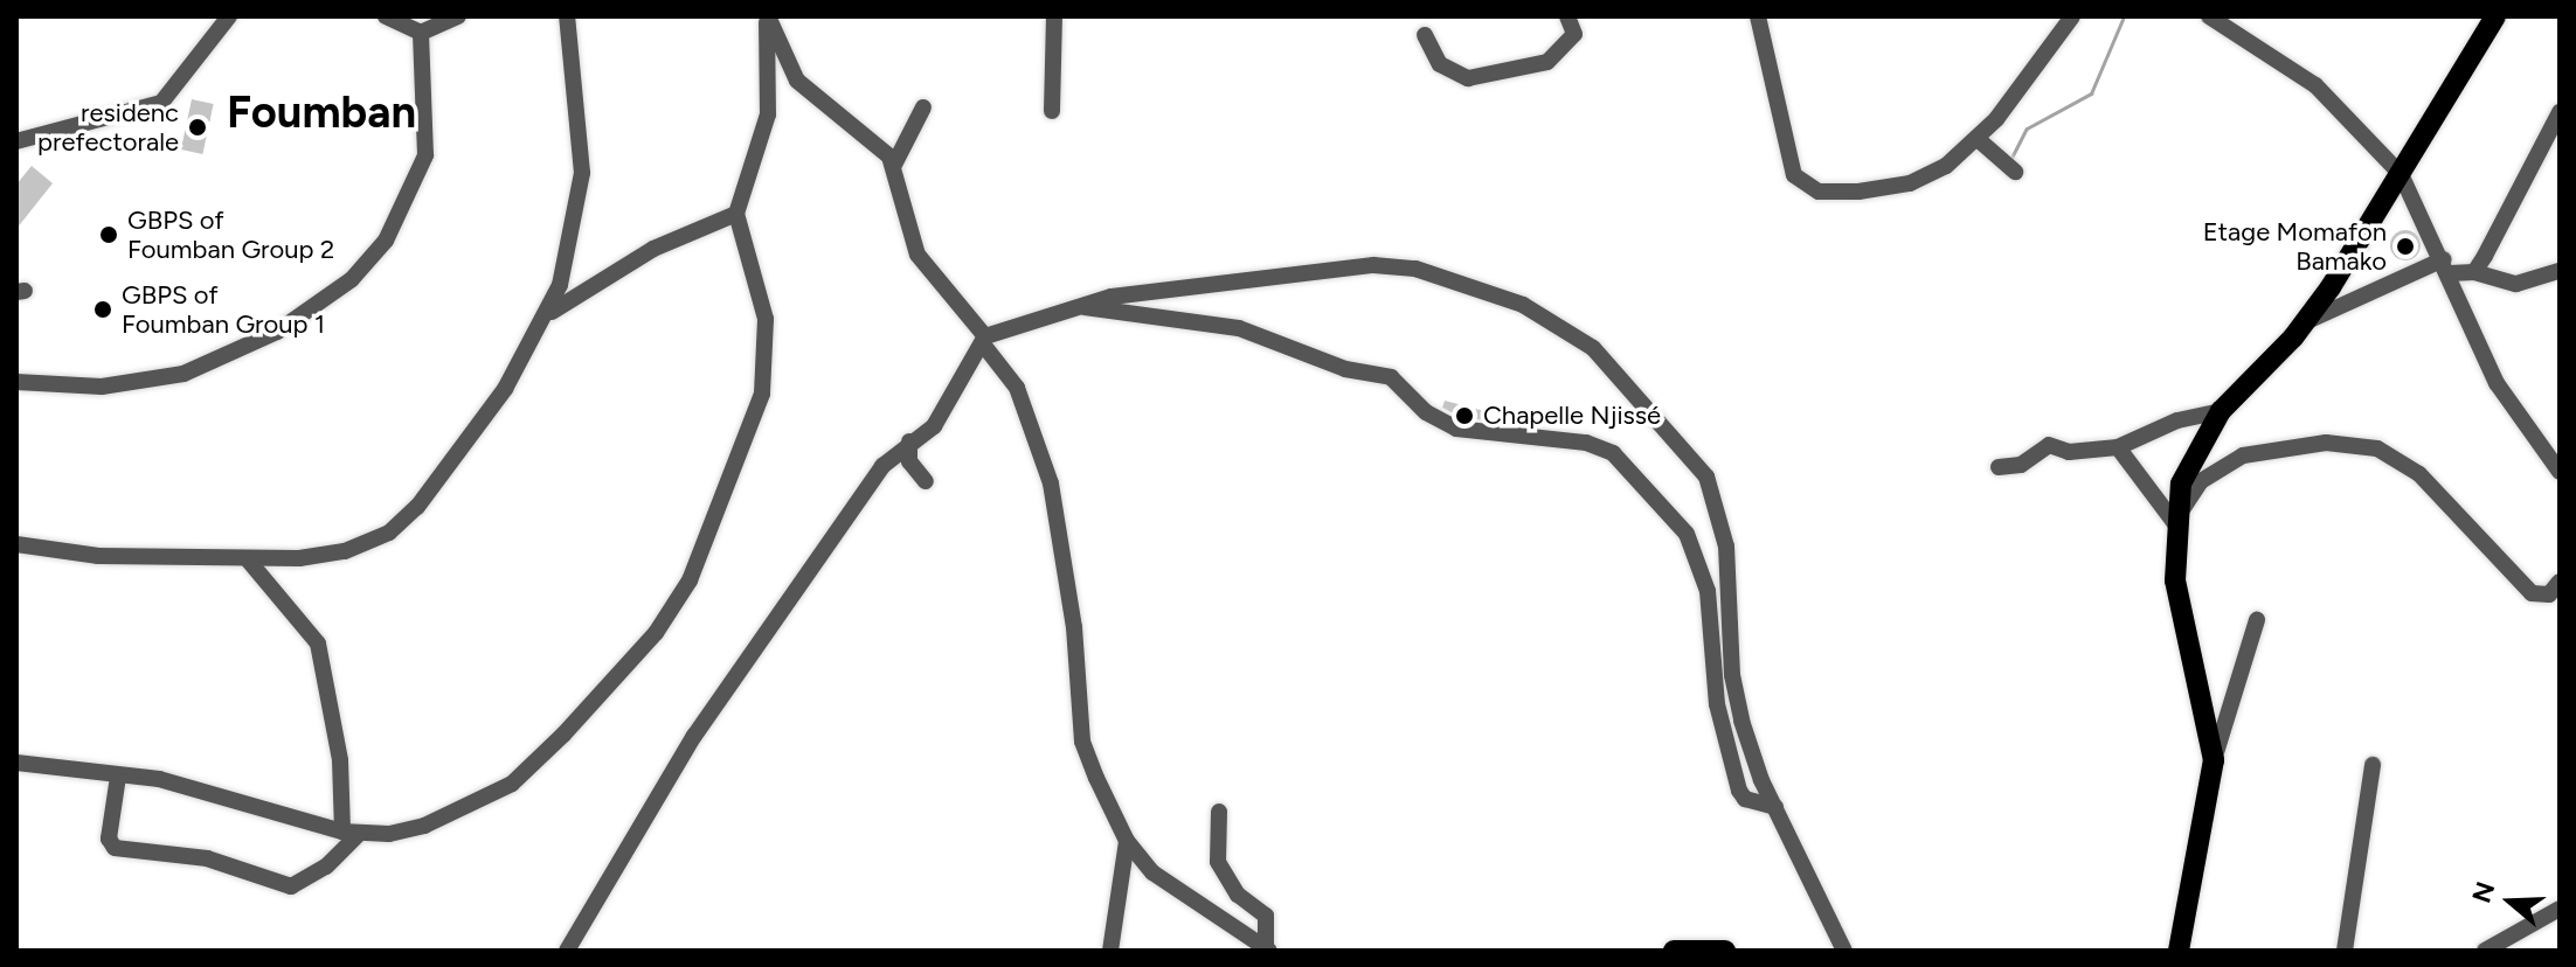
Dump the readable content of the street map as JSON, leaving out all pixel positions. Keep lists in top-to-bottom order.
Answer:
{
  "districts": ["Foumban"],
  "places": [
    "residenc prefectorale",
    "GBPS of Foumban Group 2",
    "Etage Momafon Bamako",
    "GBPS of Foumban Group 1",
    "Chapelle Njissé"
  ],
  "north": "left"
}
